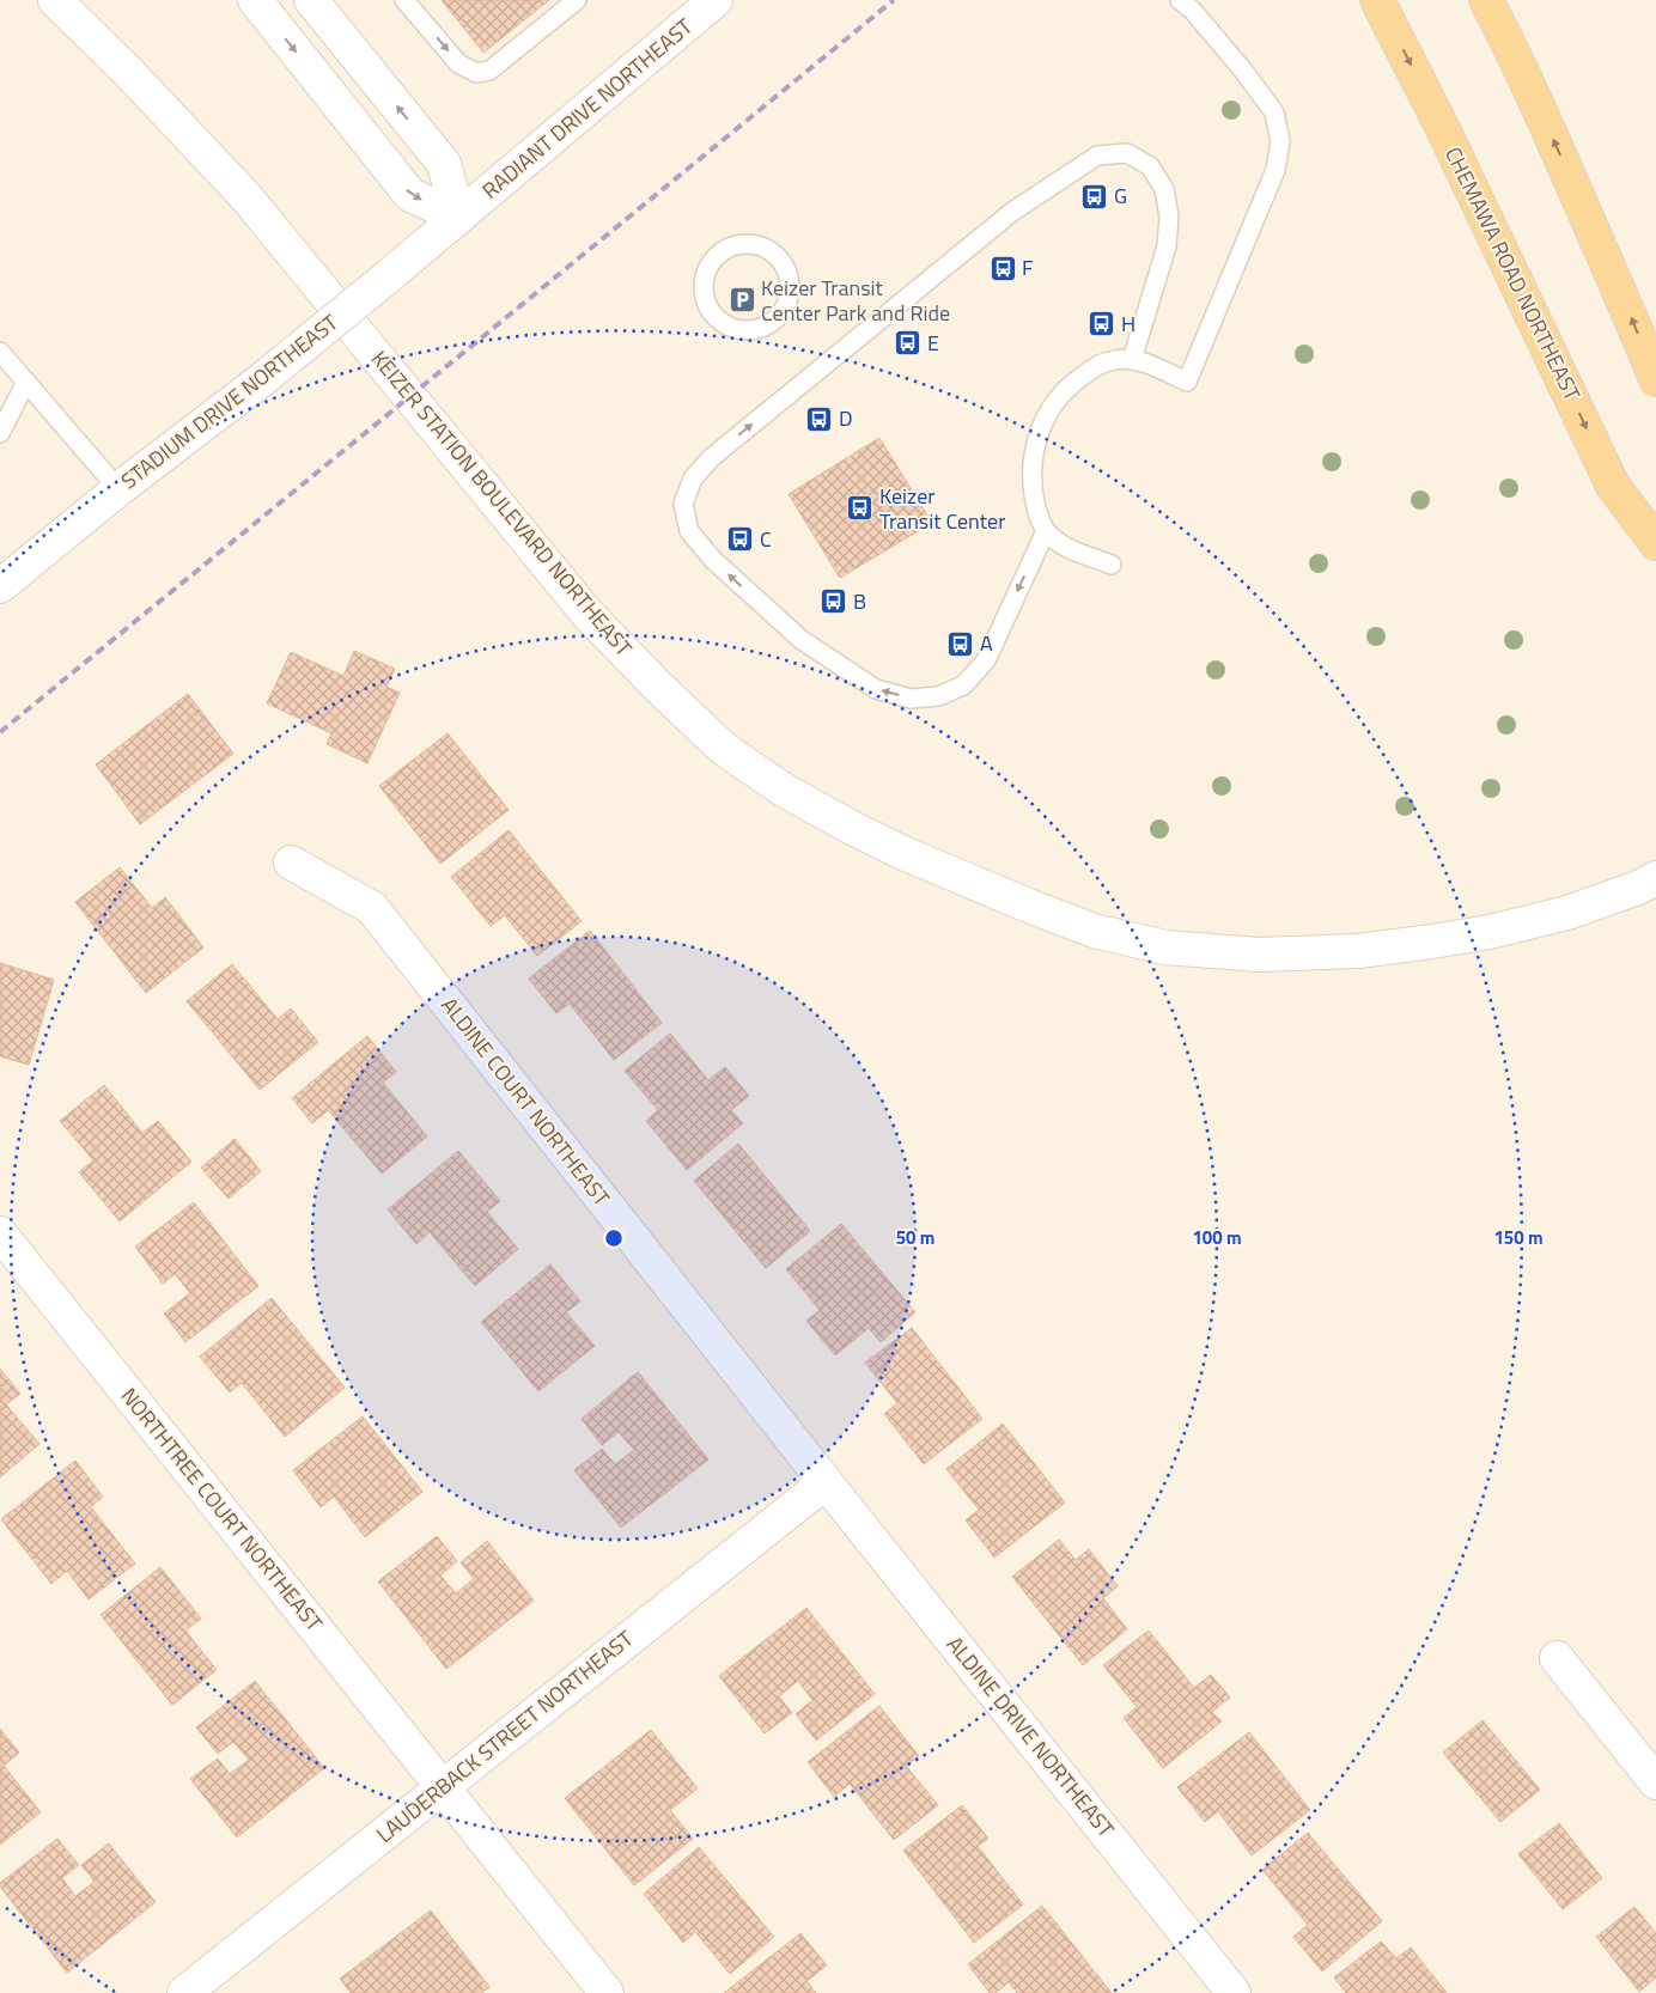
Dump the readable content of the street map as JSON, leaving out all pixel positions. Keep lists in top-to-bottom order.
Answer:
{
  "streets": {
    "main road": ["CHEMAWA ROAD NORTHEAST"],
    "street": [
      "RADIANT DRIVE NORTHEAST",
      "STADIUM DRIVE NORTHEAST",
      "KEIZER STATION BOULEVARD NORTHEAST",
      "ALDINE COURT NORTHEAST",
      "NORTHTREE COURT NORTHEAST",
      "LAUDERBACK STREET NORTHEAST",
      "ALDINE DRIVE NORTHEAST"
    ]
  },
  "crossings": [
    ["RADIANT DRIVE NORTHEAST", "STADIUM DRIVE NORTHEAST"],
    ["ALDINE COURT NORTHEAST", "LAUDERBACK STREET NORTHEAST"],
    ["ALDINE COURT NORTHEAST", "ALDINE DRIVE NORTHEAST"],
    ["NORTHTREE COURT NORTHEAST", "LAUDERBACK STREET NORTHEAST"],
    ["LAUDERBACK STREET NORTHEAST", "ALDINE DRIVE NORTHEAST"]
  ],
  "places": {
    "bus stop": [
      "G",
      "F",
      "H",
      "E",
      "D",
      "Keizer Transit Center",
      "C",
      "B",
      "A"
    ],
    "parking": ["Keizer Transit Center Park and Ride"]
  },
  "rings": ["50 m", "100 m", "150 m"]
}
